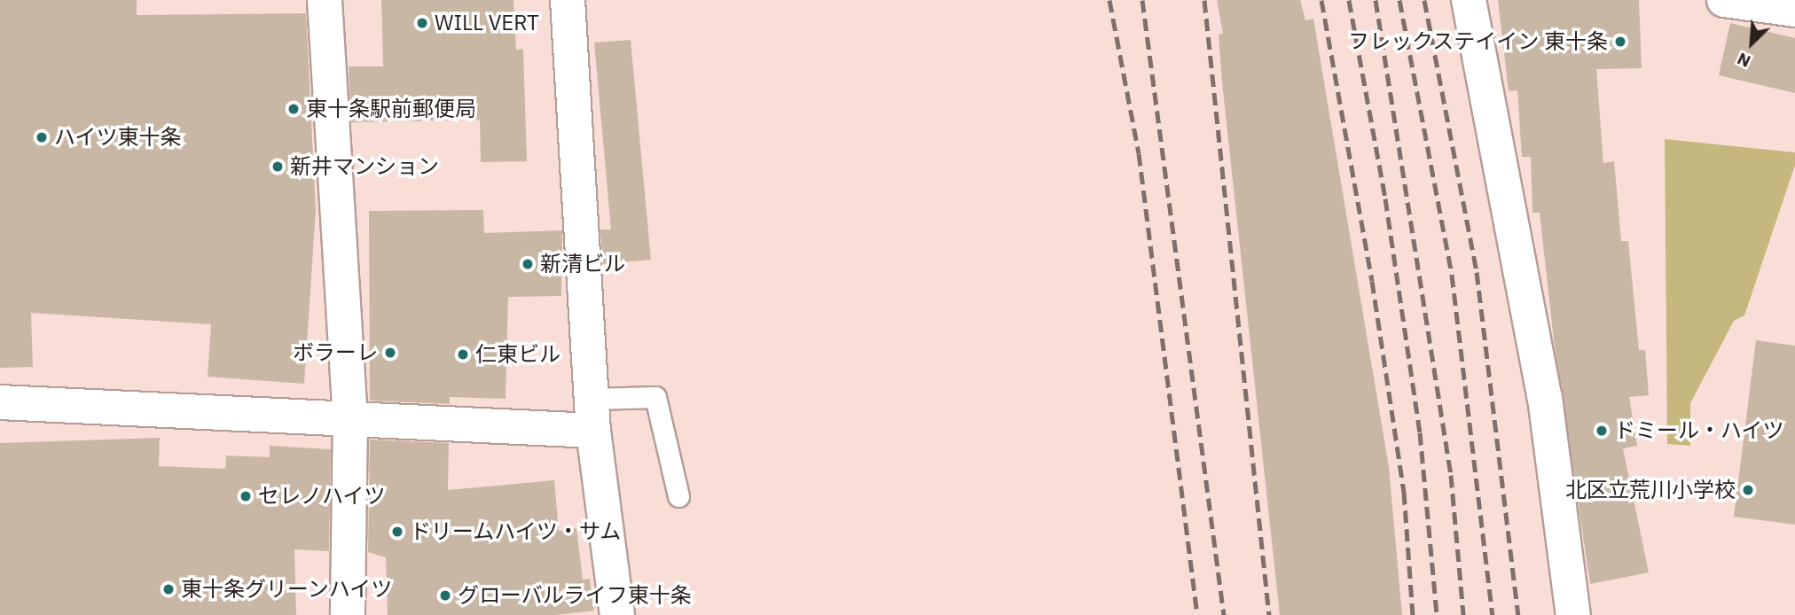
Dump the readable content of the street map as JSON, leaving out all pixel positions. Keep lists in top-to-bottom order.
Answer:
{
  "places": [
    "WILL VERT",
    "フレックステイイン 東十条",
    "東十条駅前郵便局",
    "ハイツ東十条",
    "新井マンション",
    "新清ビル",
    "ボラーレ",
    "仁東ビル",
    "ドミール・ハイツ",
    "北区立荒川小学校",
    "セレノハイツ",
    "ドリームハイツ・サム",
    "東十条グリーンハイツ",
    "グローバルライフ東十条"
  ],
  "north": "bottom left"
}
